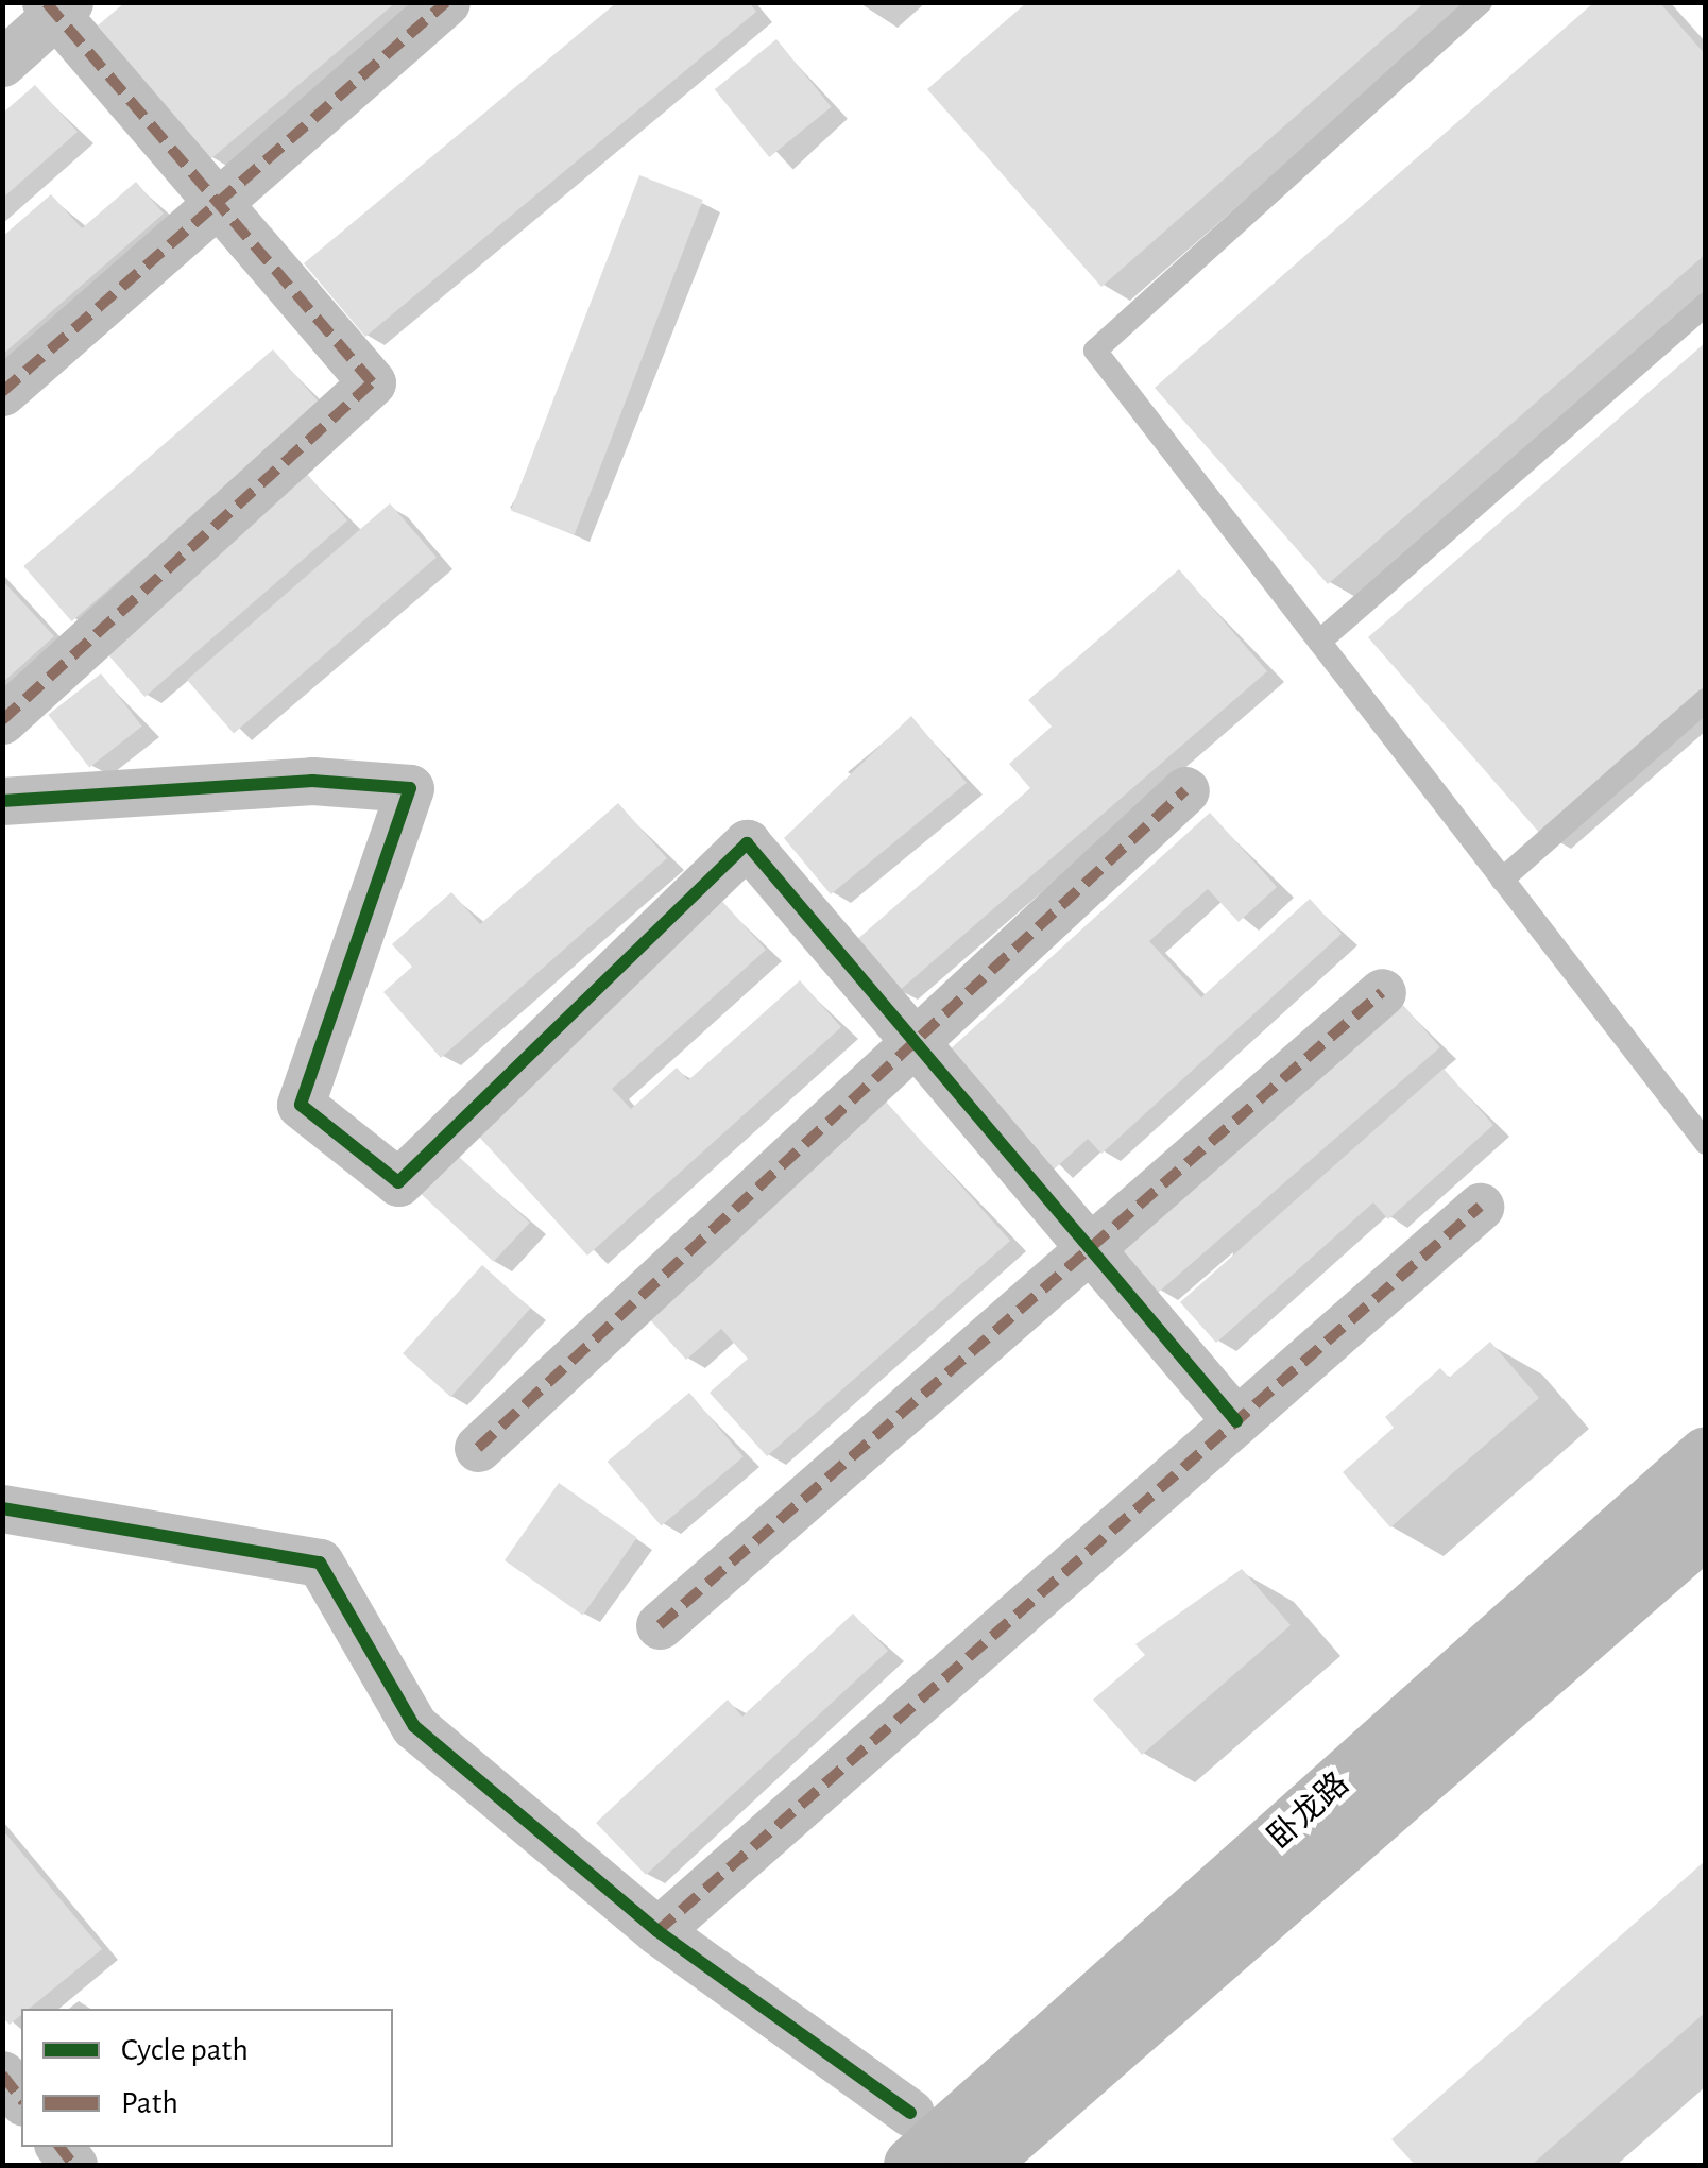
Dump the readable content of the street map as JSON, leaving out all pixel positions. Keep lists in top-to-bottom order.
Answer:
{
  "streets": {
    "main road": ["卧龙路"]
  },
  "legend": ["Cycle path", "Path"]
}
